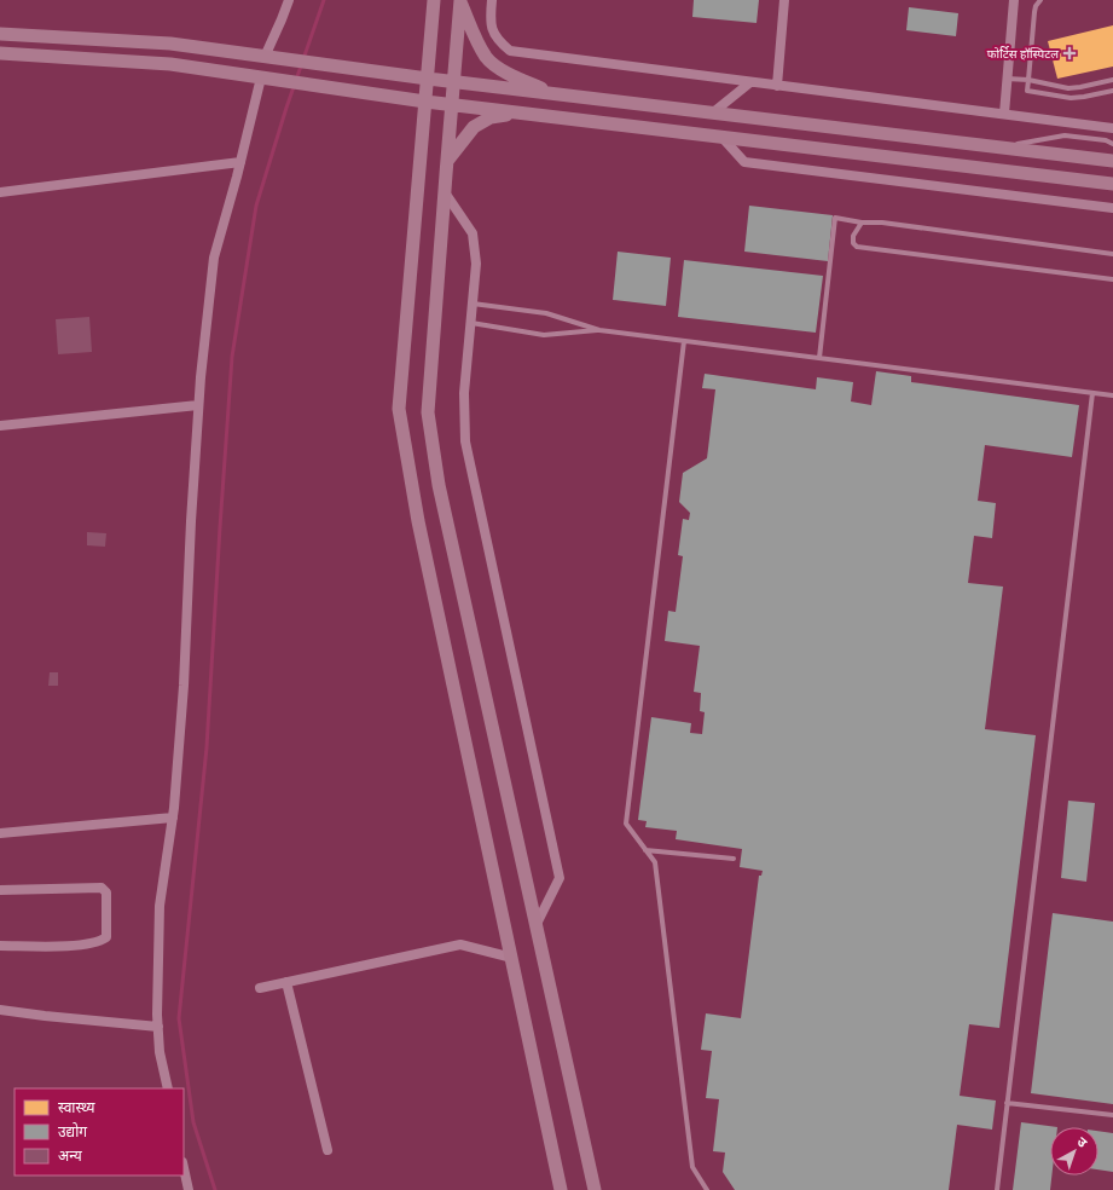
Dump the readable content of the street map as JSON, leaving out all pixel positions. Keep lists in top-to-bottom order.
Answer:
{
  "places": {
    "health": ["फोर्टिस हॉस्पिटल"]
  },
  "legend": ["स्वास्थ्य", "उद्योग", "अन्य"],
  "north": "top right"
}
